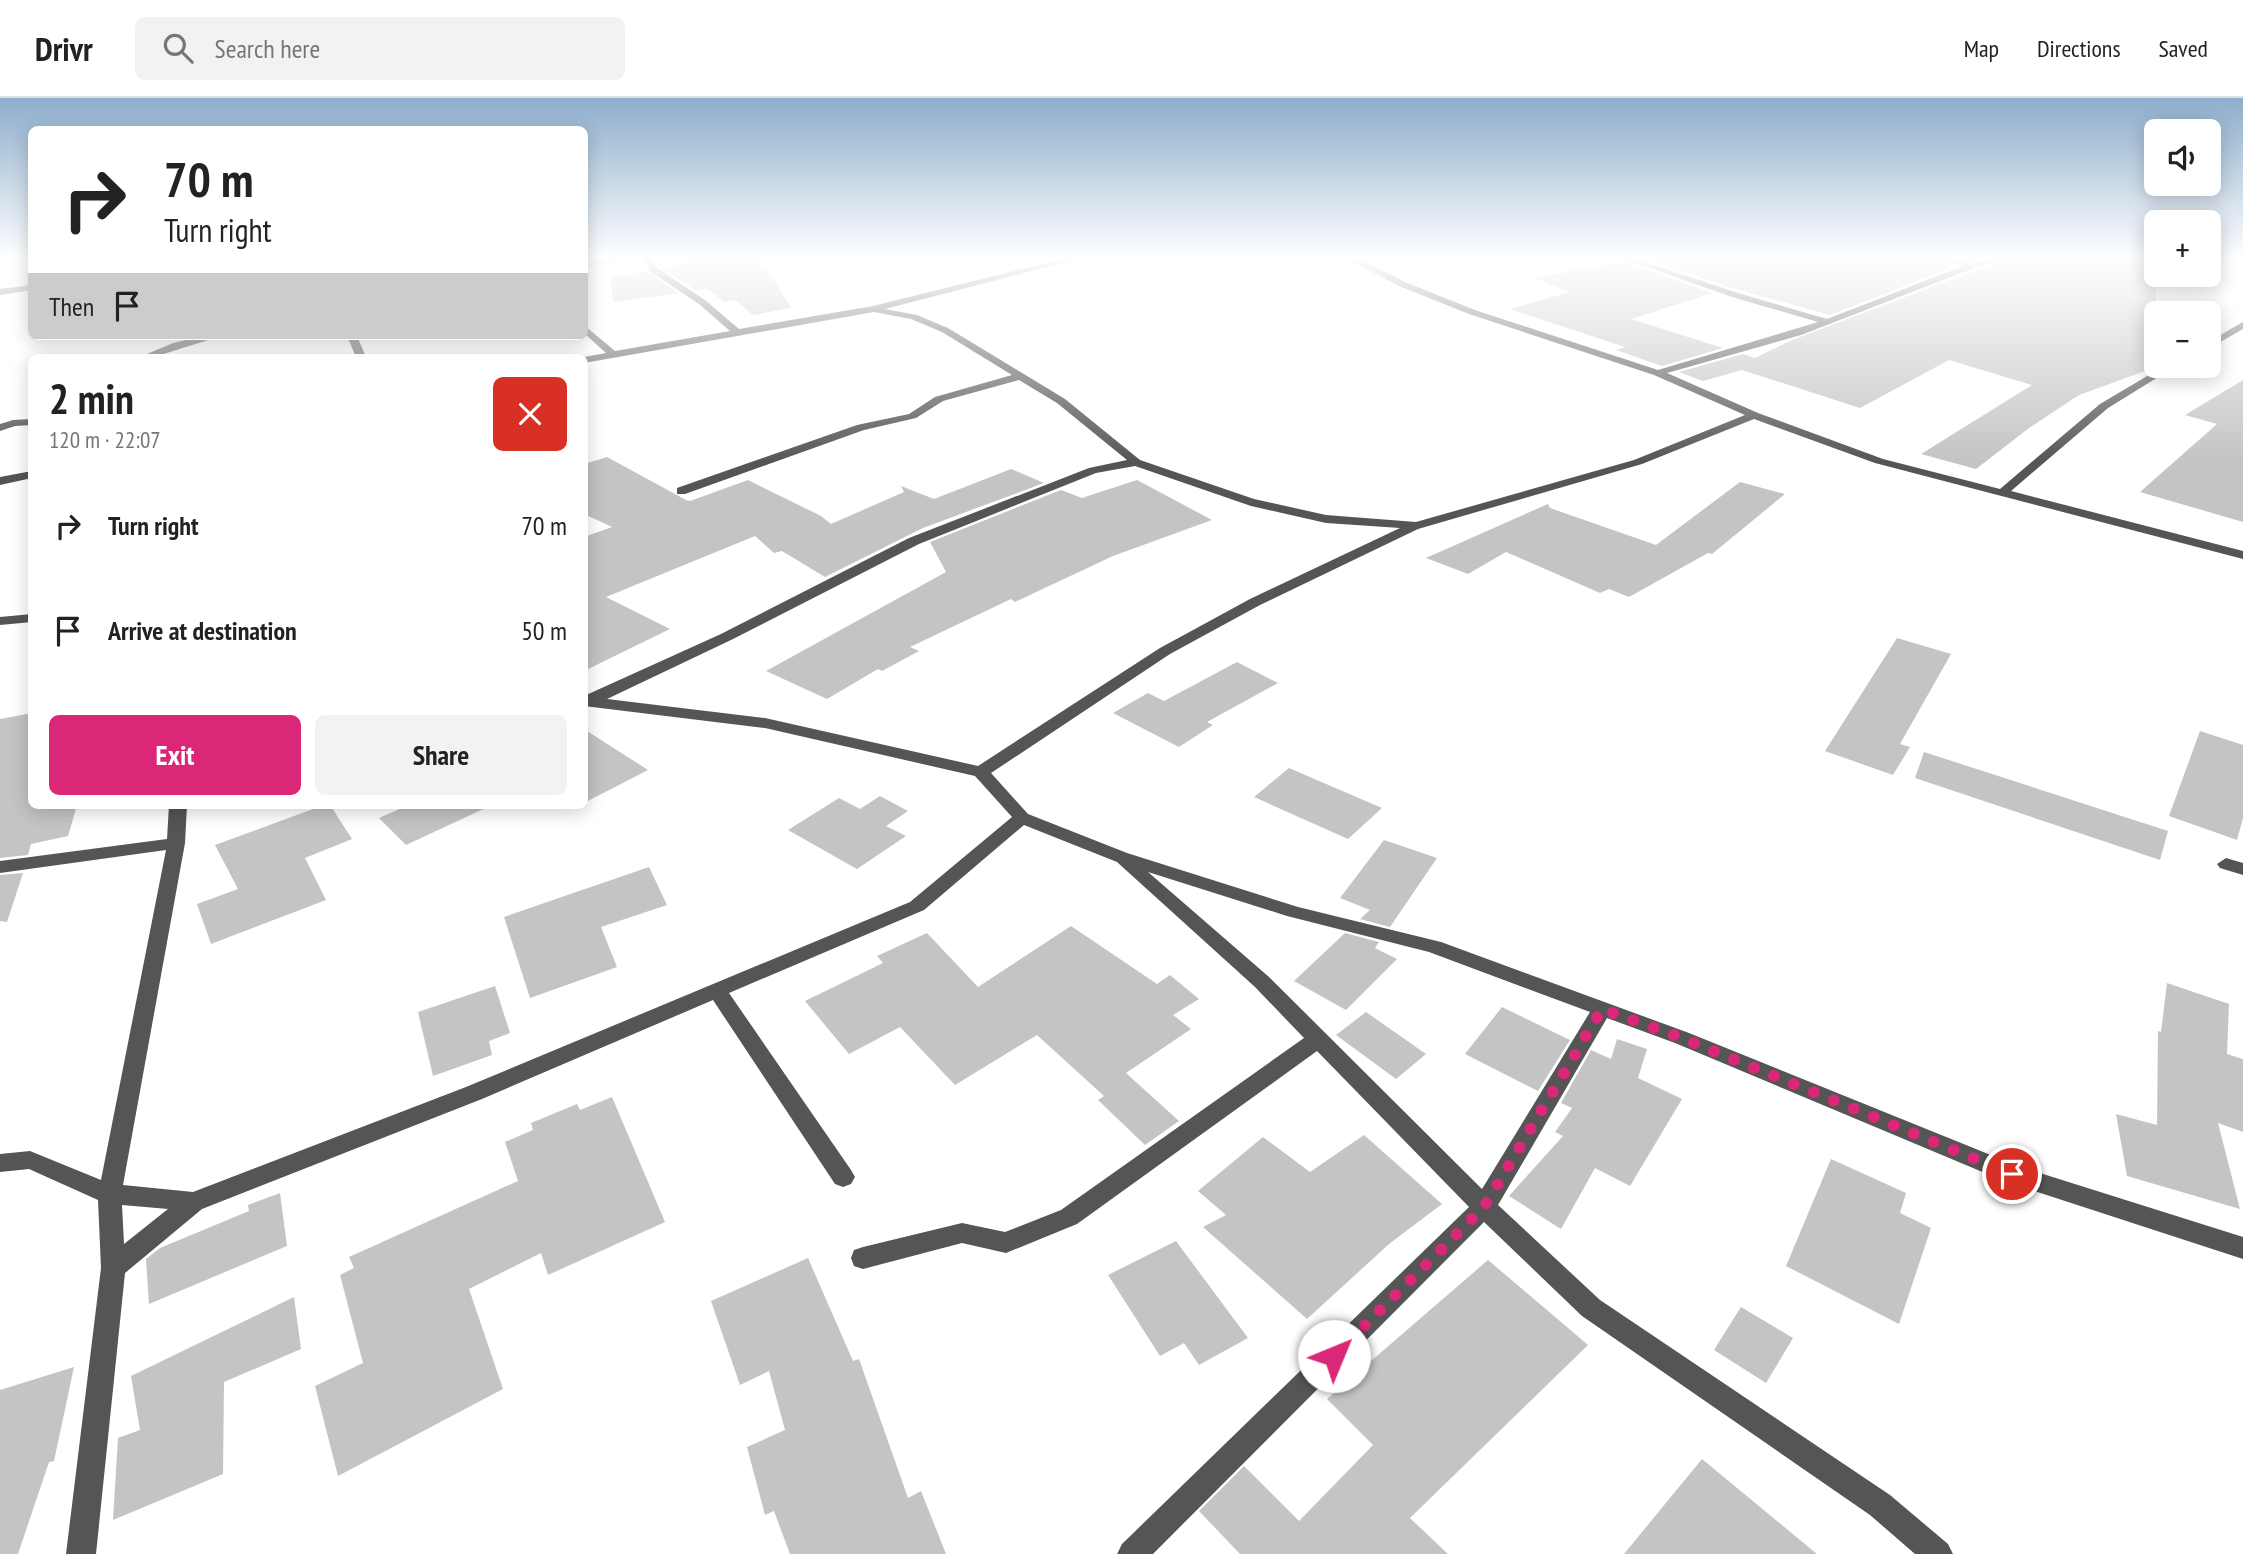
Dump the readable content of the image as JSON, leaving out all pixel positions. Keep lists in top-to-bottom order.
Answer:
{
  "page": {
    "header": "Drivr",
    "search": "Search here",
    "nav": ["Map", "Directions", "Saved"],
    "map_buttons": ["+", "−"],
    "turn": ["70 m", "Turn right"],
    "then": "Then",
    "heading": ["2 min", "120 m · 22:07"],
    "list": [
      {
        "name": "Turn right",
        "value": "70 m"
      },
      {
        "name": "Arrive at destination",
        "value": "50 m"
      }
    ],
    "buttons": ["Exit", "Share"]
  }
}
